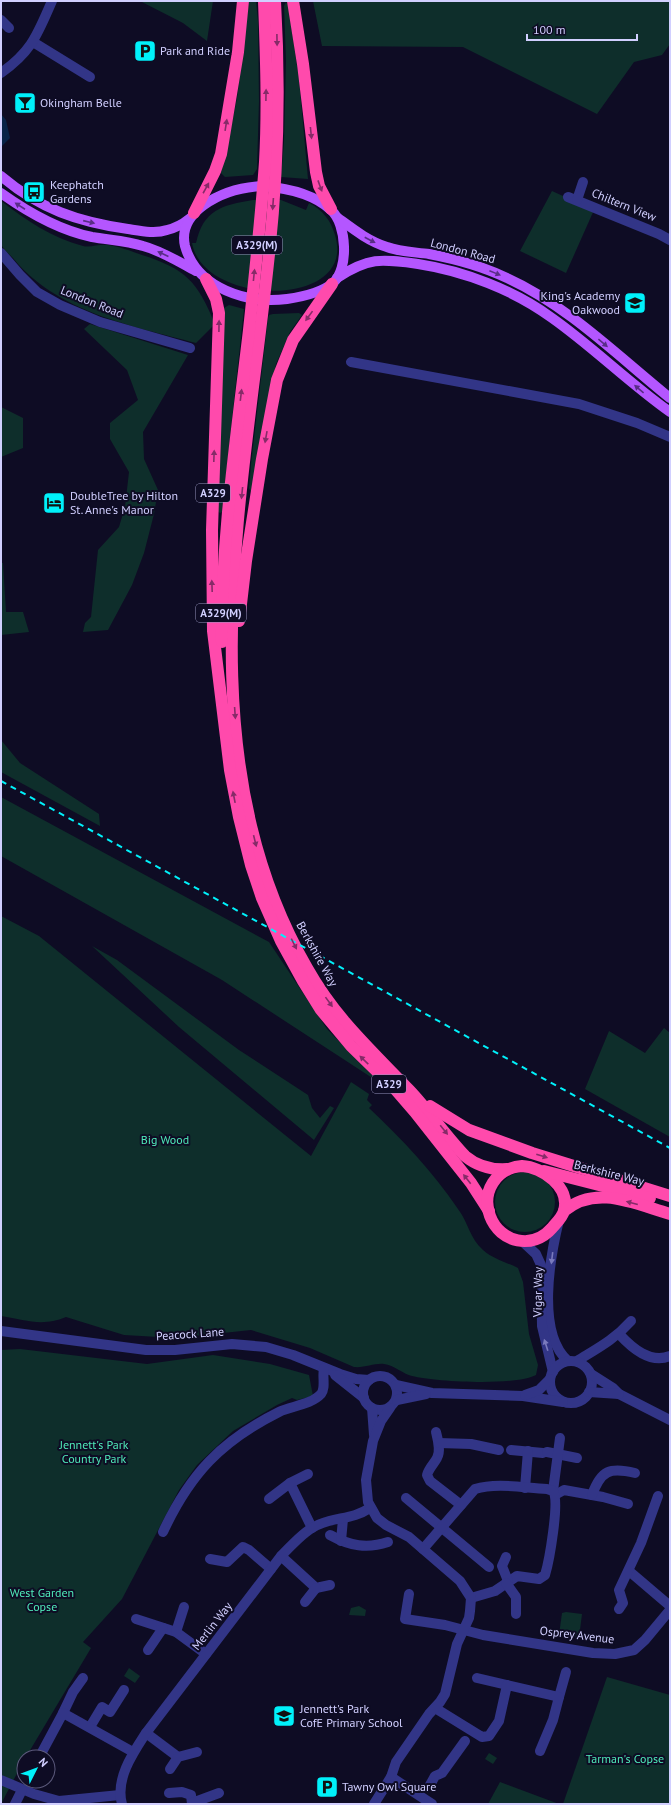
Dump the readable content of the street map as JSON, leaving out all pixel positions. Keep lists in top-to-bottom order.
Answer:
{
  "streets": {
    "highway": ["A329(M)", "A329", "Berkshire Way"],
    "main road": ["London Road"],
    "street": [
      "Chiltern View",
      "Vigar Way",
      "Peacock Lane",
      "Merlin Way",
      "Osprey Avenue"
    ]
  },
  "crossings": [
    ["A329(M)", "A329"],
    ["A329(M)", "Berkshire Way"],
    ["London Road", "A329"],
    ["A329", "Berkshire Way"],
    ["A329", "Vigar Way"],
    ["Berkshire Way", "Vigar Way"]
  ],
  "parks": [
    "Big Wood",
    "Jennett's Park Country Park",
    "West Garden Copse",
    "Tarman's Copse"
  ],
  "places": {
    "parking": ["Park and Ride", "Tawny Owl Square"],
    "bar": ["Okingham Belle"],
    "bus stop": ["Keephatch Gardens"],
    "school or university": ["King's Academy Oakwood", "Jennett's Park CofE Primary School"],
    "hotel": ["DoubleTree by Hilton St. Anne's Manor"]
  },
  "scale_bar": "100 m",
  "north": "top right"
}
